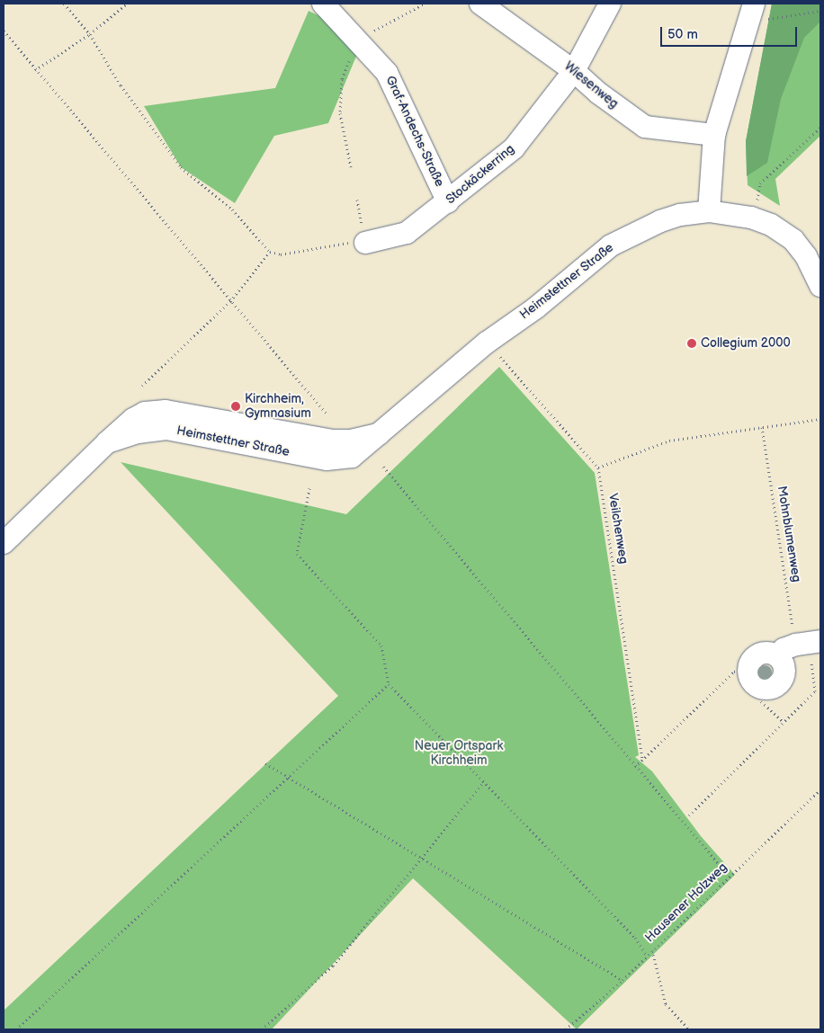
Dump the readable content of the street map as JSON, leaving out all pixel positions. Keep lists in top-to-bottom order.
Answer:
{
  "streets": {
    "street": [
      "Wiesenweg",
      "Graf-Andechs-Straße",
      "Stockäckerring",
      "Heimstettner Straße"
    ],
    "path": ["Veilchenweg", "Mohnblumenweg", "Hausener Holzweg"]
  },
  "crossings": [
    ["Wiesenweg", "Stockäckerring"],
    ["Graf-Andechs-Straße", "Stockäckerring"]
  ],
  "parks": ["Neuer Ortspark Kirchheim"],
  "places": ["Collegium 2000", "Kirchheim, Gymnasium"],
  "scale_bar": "50 m"
}
